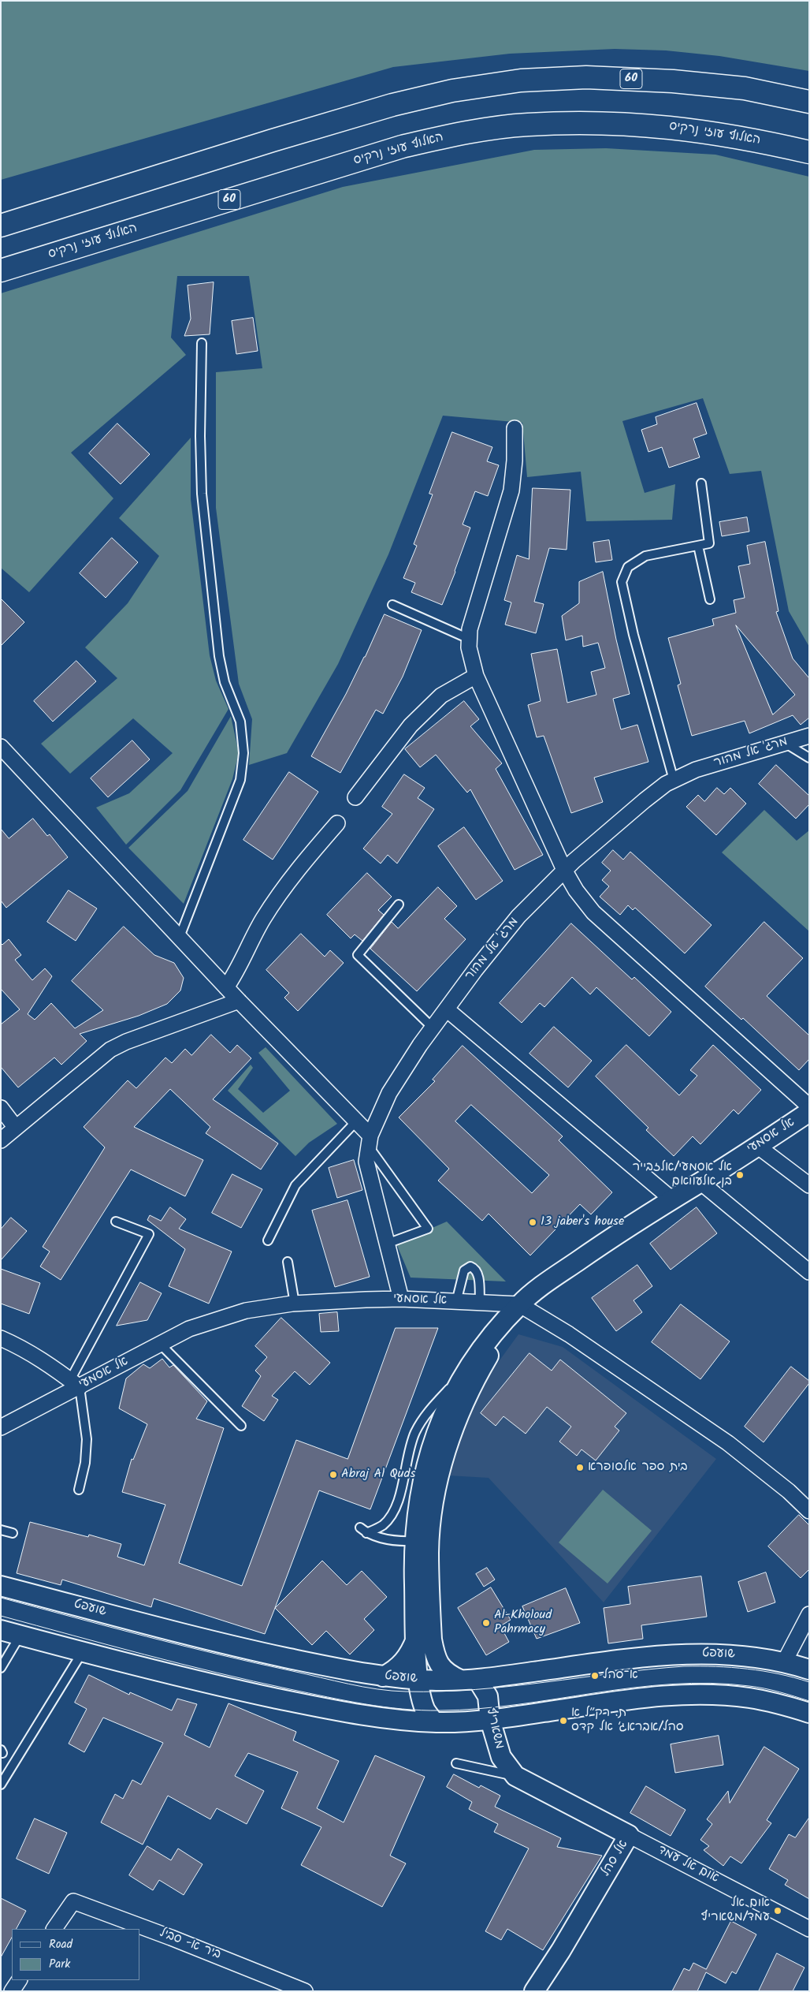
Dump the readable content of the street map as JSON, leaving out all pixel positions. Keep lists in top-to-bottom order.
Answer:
{
  "streets": {
    "highway": ["60", "האלוף עוזי נרקיס"],
    "street": [
      "מרג' אל מהור",
      "אל אסמעי",
      "שועפט",
      "משאריף",
      "אל סהל",
      "אום אל עמד",
      "ביר א- סביל"
    ]
  },
  "crossings": [
    ["מרג' אל מהור", "אל אסמעי"],
    ["שועפט", "משאריף"],
    ["משאריף", "אל סהל"],
    ["אל סהל", "אום אל עמד"]
  ],
  "places": [
    "אל אסמעי/אלזבייר בן אלעוואם",
    "13 jaber's house",
    "בית ספר אלסופרא",
    "Abraj Al Quds",
    "Al-Kholoud Pahrmacy",
    "א־סהל",
    "ת. רק״ל א סהל/אבראג׳ אל קדס",
    "אום אל עמד/משאריף"
  ],
  "legend": ["Road", "Park"]
}
